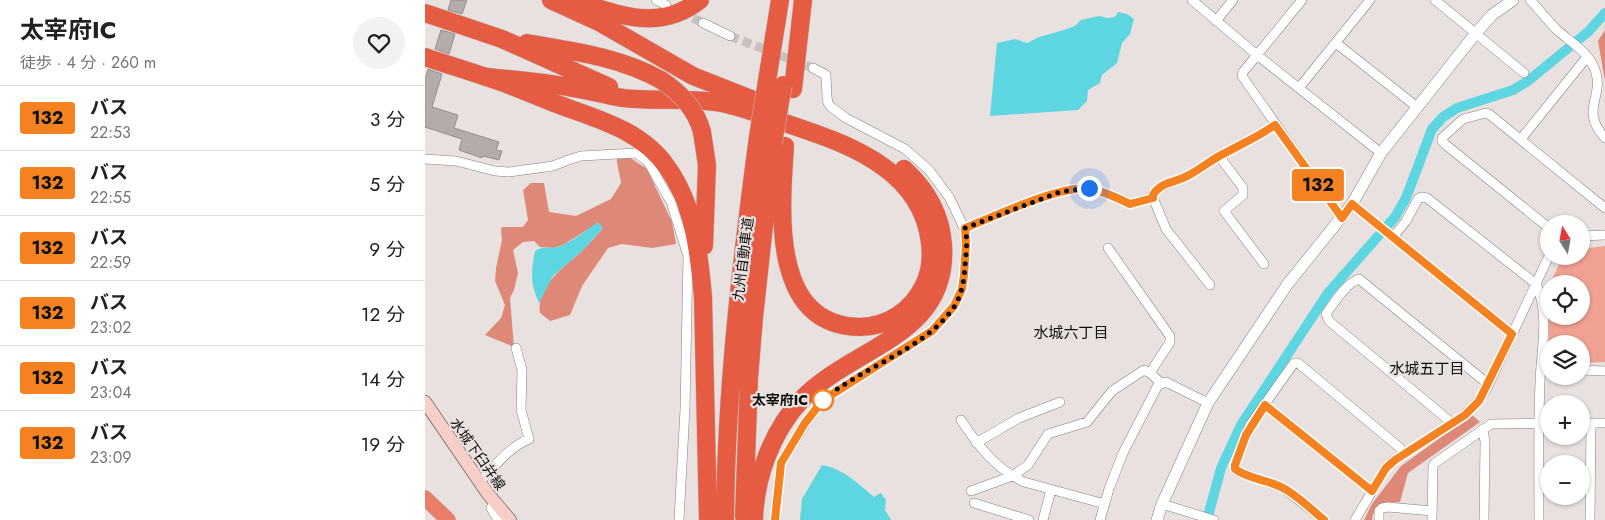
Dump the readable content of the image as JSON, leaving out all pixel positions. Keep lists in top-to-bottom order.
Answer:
{
  "streets": {
    "highway": ["九州自動車道"],
    "main road": ["水城下臼井線"]
  },
  "districts": ["水城六丁目", "水城五丁目"],
  "places": ["太宰府IC"],
  "lines": ["bus line 132"],
  "north": "top",
  "page": {
    "heading": ["太宰府IC", "徒歩 · 4 分 · 260 m"],
    "on_map": "132",
    "list": [
      {
        "mark": "132",
        "name": "バス",
        "note": "22:53",
        "value": "3 分"
      },
      {
        "mark": "132",
        "name": "バス",
        "note": "22:55",
        "value": "5 分"
      },
      {
        "mark": "132",
        "name": "バス",
        "note": "22:59",
        "value": "9 分"
      },
      {
        "mark": "132",
        "name": "バス",
        "note": "23:02",
        "value": "12 分"
      },
      {
        "mark": "132",
        "name": "バス",
        "note": "23:04",
        "value": "14 分"
      },
      {
        "mark": "132",
        "name": "バス",
        "note": "23:09",
        "value": "19 分"
      }
    ],
    "map_buttons": ["+", "−"]
  }
}
